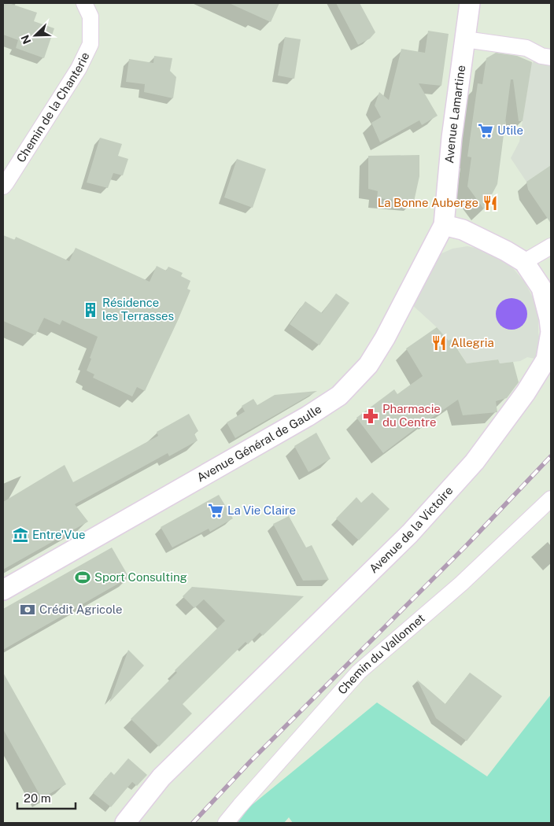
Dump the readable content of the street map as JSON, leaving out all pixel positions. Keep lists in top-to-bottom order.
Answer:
{
  "streets": {
    "street": [
      "Chemin de la Chanterie",
      "Avenue Lamartine",
      "Avenue Général de Gaulle",
      "Avenue de la Victoire",
      "Chemin du Vallonnet"
    ]
  },
  "crossings": [
    ["Avenue Lamartine", "Avenue Général de Gaulle"],
    ["Avenue Lamartine", "Avenue de la Victoire"],
    ["Avenue Général de Gaulle", "Avenue de la Victoire"]
  ],
  "places": {
    "supermarket": ["Utile", "La Vie Claire"],
    "restaurant": ["La Bonne Auberge", "Allegria"],
    "building": ["Résidence les Terrasses"],
    "pharmacy": ["Pharmacie du Centre"],
    "museum": ["Entre'Vue"],
    "sports": ["Sport Consulting"],
    "bank": ["Crédit Agricole"]
  },
  "scale_bar": "20 m",
  "north": "bottom left"
}
